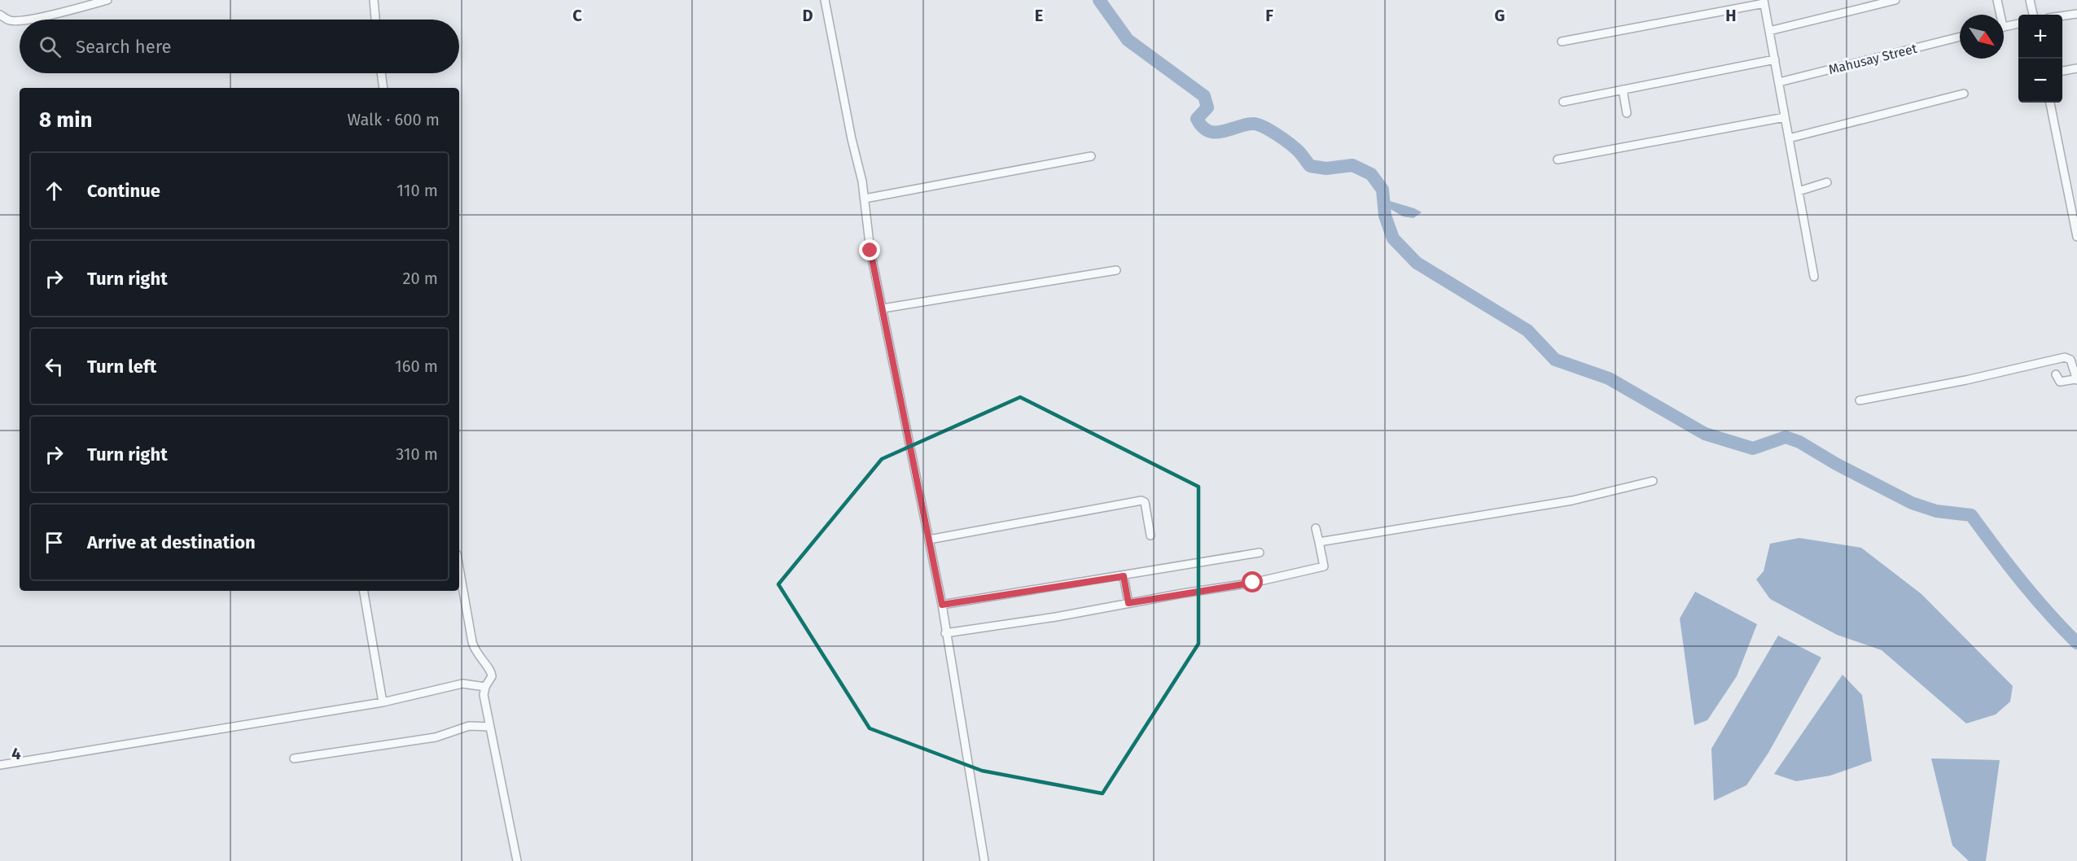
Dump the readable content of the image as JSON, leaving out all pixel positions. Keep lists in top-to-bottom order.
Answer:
{
  "streets": {
    "street": ["Mahusay Street"]
  },
  "north": "bottom right",
  "page": {
    "map_buttons": ["+", "−"],
    "search": "Search here",
    "heading": ["8 min", "Walk · 600 m"],
    "list": [
      ["Continue", "110 m"],
      ["Turn right", "20 m"],
      ["Turn left", "160 m"],
      ["Turn right", "310 m"],
      "Arrive at destination"
    ]
  },
  "grid": {
    "columns": [
      "C",
      "D",
      "E",
      "F",
      "G",
      "H"
    ],
    "rows": ["4"]
  }
}
